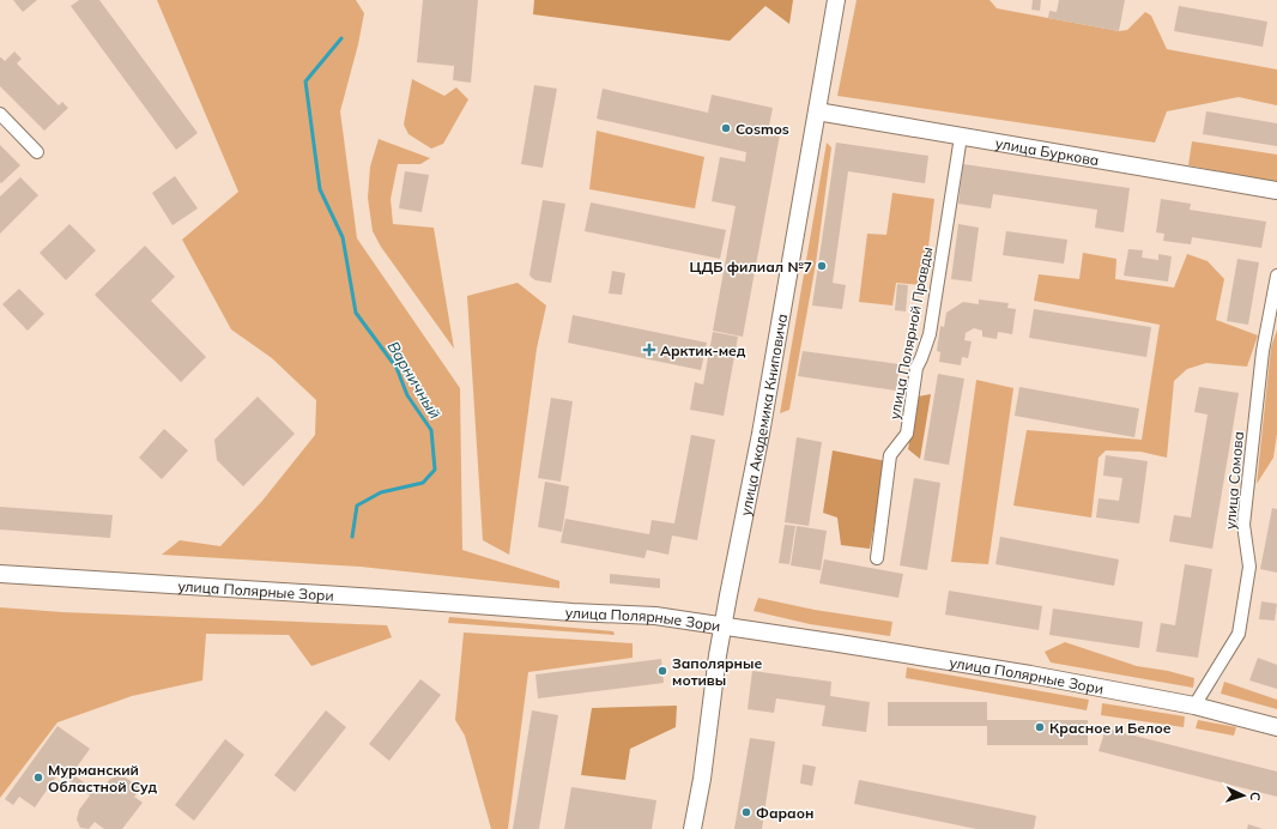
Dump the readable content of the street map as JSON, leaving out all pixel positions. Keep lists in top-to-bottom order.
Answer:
{
  "streets": {
    "main road": ["улица Буркова", "улица Академика Книповича", "улица Полярные Зори"],
    "street": ["улица Полярной Правды", "улица Сомова"]
  },
  "crossings": [
    ["улица Буркова", "улица Полярной Правды"],
    ["улица Буркова", "улица Академика Книповича"],
    ["улица Академика Книповича", "улица Полярные Зори"],
    ["улица Сомова", "улица Полярные Зори"]
  ],
  "water": ["Варничный"],
  "places": {
    "other": [
      "Cosmos",
      "ЦДБ филиал №7",
      "Заполярные мотивы",
      "Красное и Белое",
      "Мурманский Областной Суд",
      "Фараон"
    ],
    "health": ["Арктик-мед"]
  },
  "north": "right"
}
